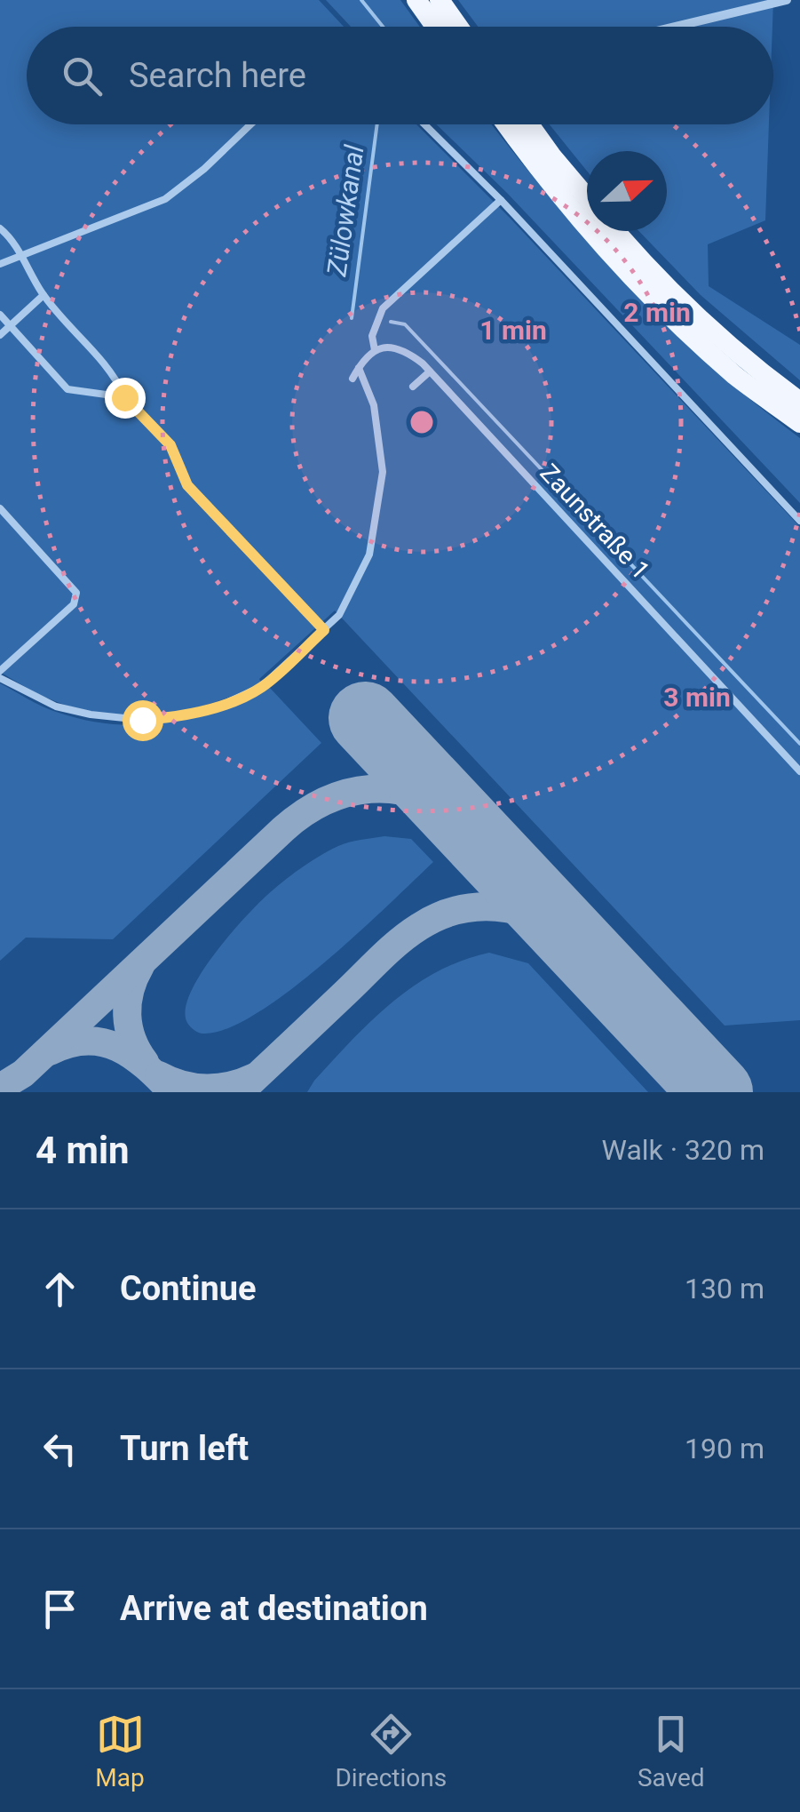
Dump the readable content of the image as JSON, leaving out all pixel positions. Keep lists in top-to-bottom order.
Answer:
{
  "streets": {
    "lane": ["Zaunstraße 1"]
  },
  "water": ["Zülowkanal"],
  "north": "right",
  "page": {
    "search": "Search here",
    "heading": ["4 min", "Walk · 320 m"],
    "list": [
      ["Continue", "130 m"],
      ["Turn left", "190 m"],
      "Arrive at destination"
    ],
    "nav": ["Map", "Directions", "Saved"]
  },
  "rings": ["2 min", "1 min", "3 min"]
}
